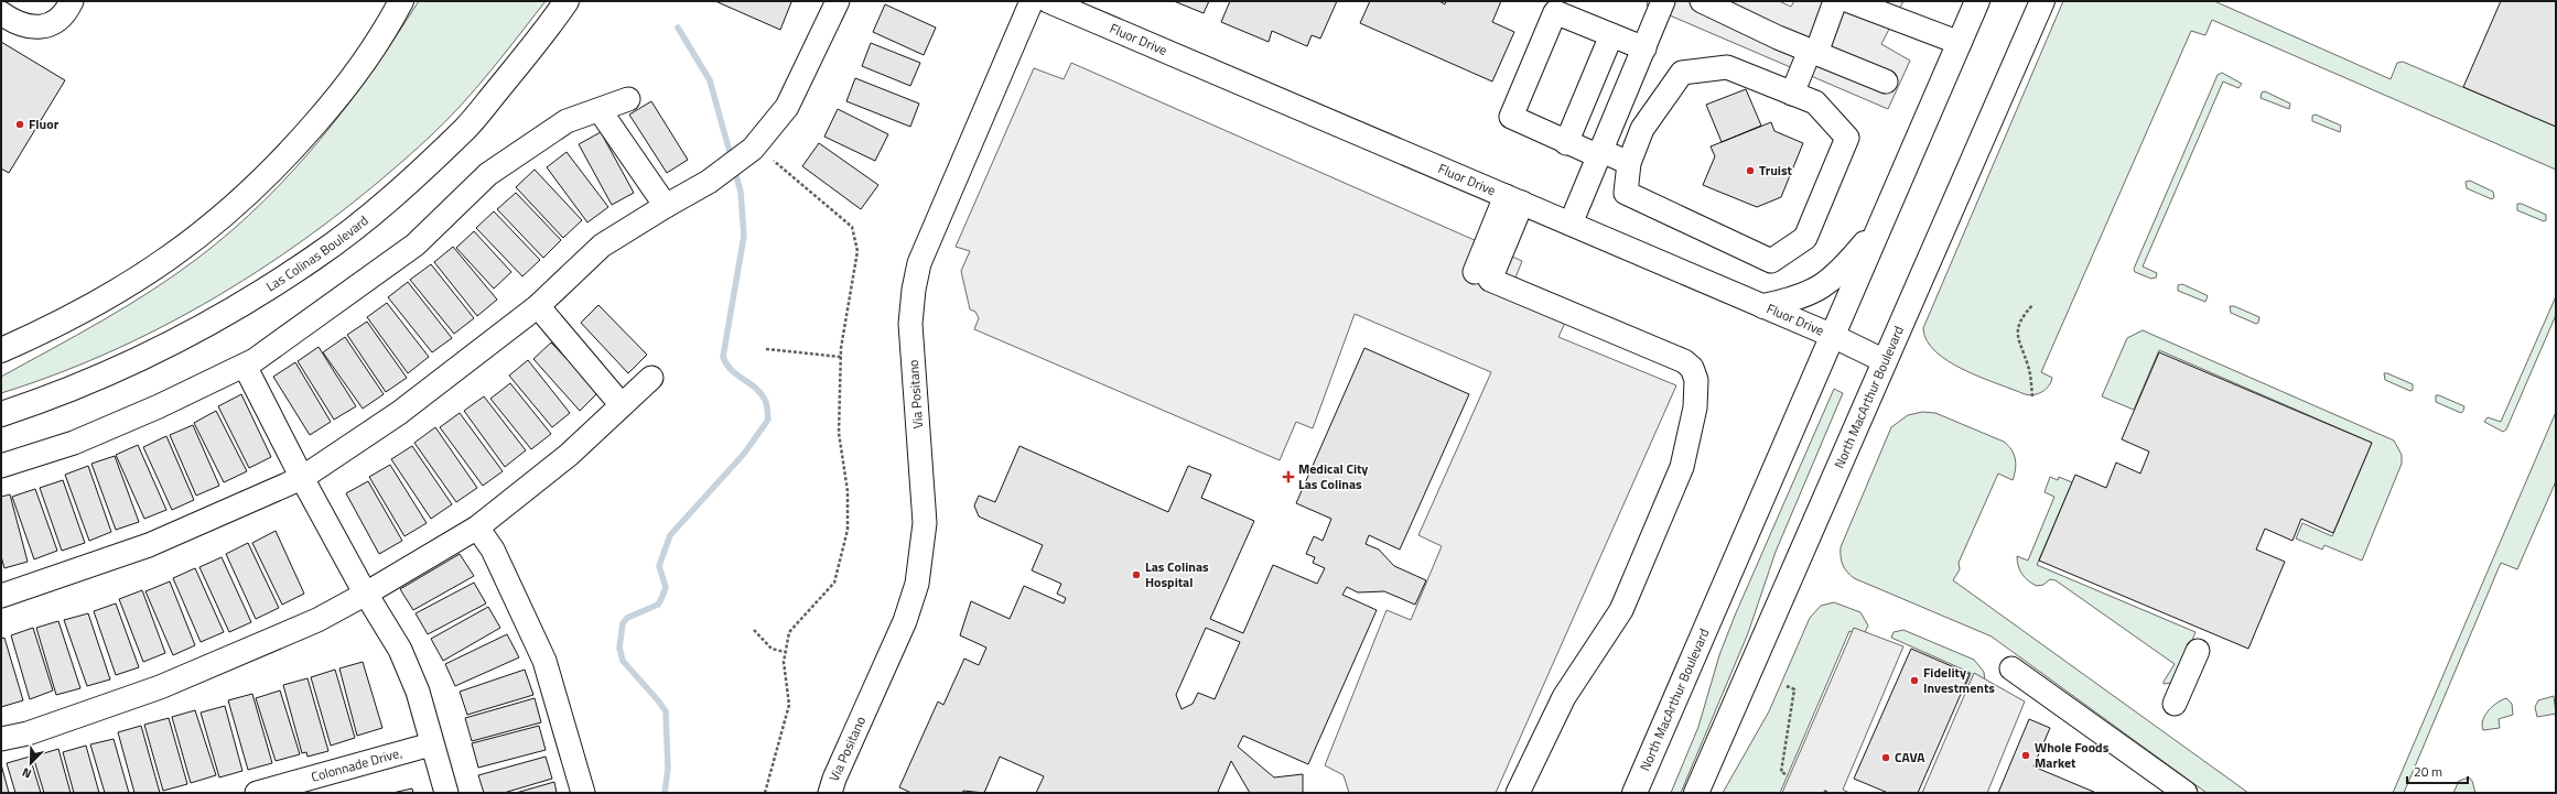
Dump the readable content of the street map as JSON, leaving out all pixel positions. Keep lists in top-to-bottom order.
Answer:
{
  "streets": {
    "main road": ["Las Colinas Boulevard", "North MacArthur Boulevard"],
    "street": ["Fluor Drive", "Via Positano", "Colonnade Drive,"]
  },
  "crossings": [
    ["Fluor Drive", "North MacArthur Boulevard"]
  ],
  "places": {
    "other": [
      "Fluor",
      "Truist",
      "Las Colinas Hospital",
      "Fidelity Investments",
      "Whole Foods Market",
      "CAVA"
    ],
    "health": ["Medical City Las Colinas"]
  },
  "scale_bar": "20 m",
  "north": "bottom left"
}
